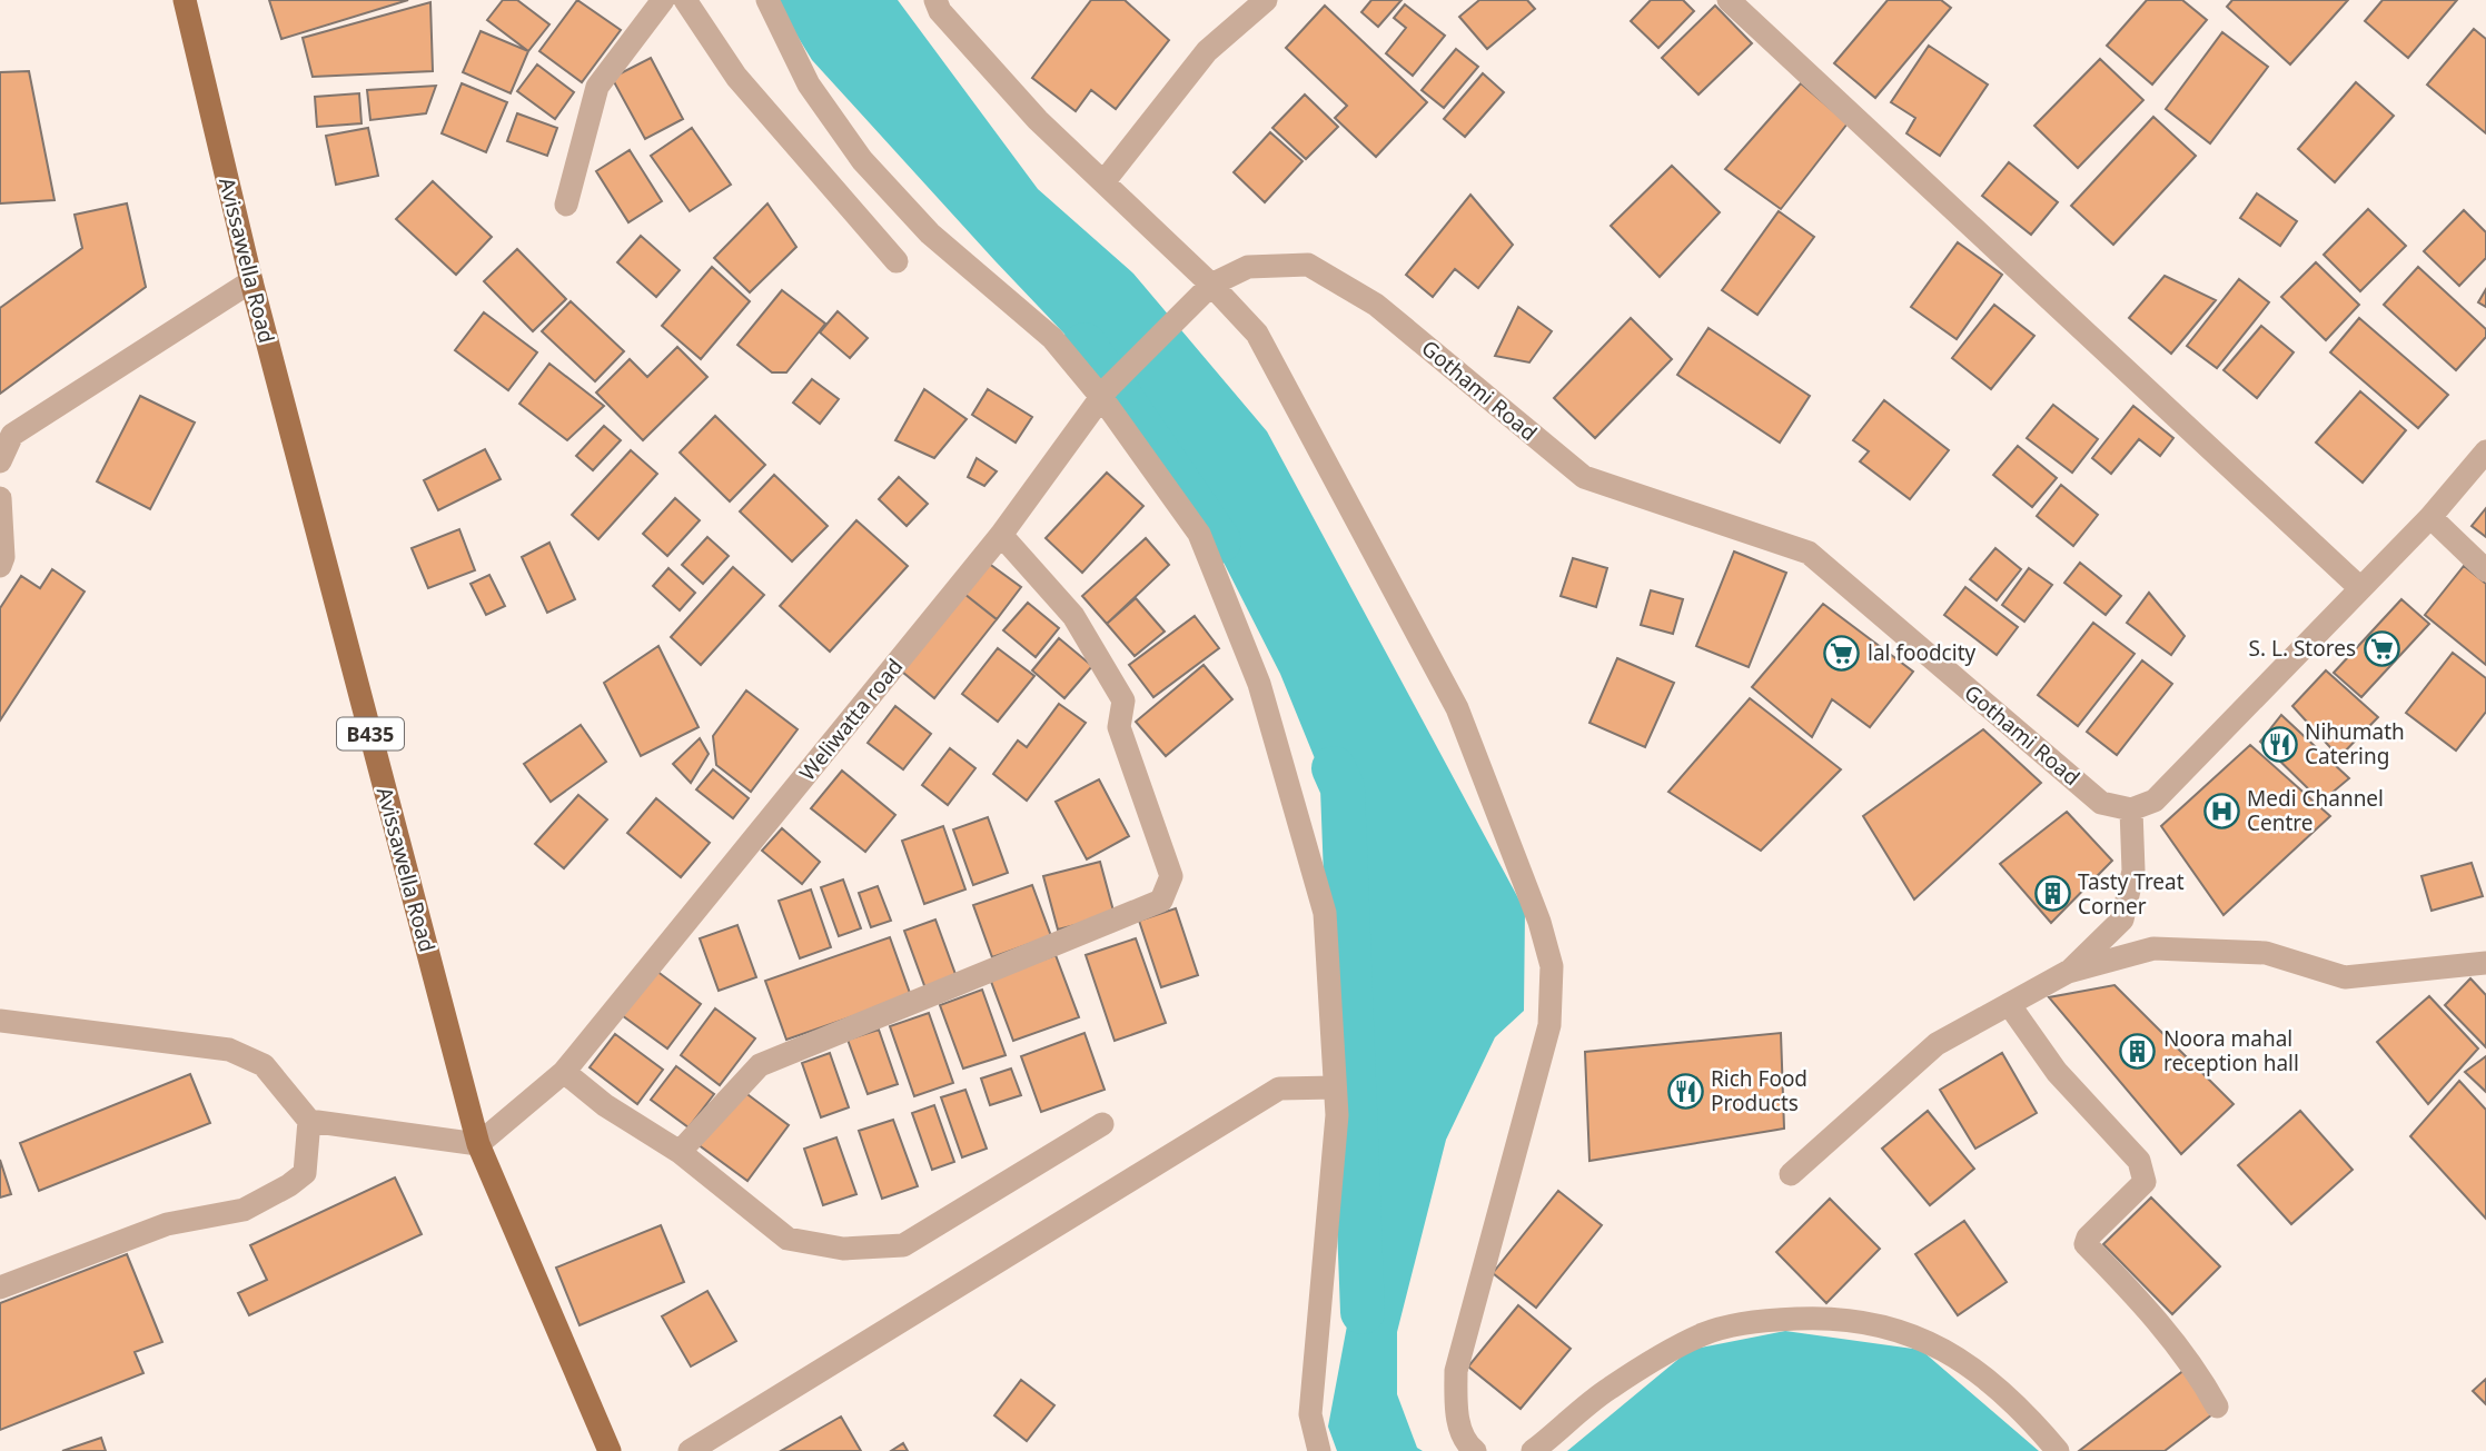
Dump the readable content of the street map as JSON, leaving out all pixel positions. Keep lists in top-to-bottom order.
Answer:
{
  "streets": {
    "main road": ["Avissawella Road", "B435"],
    "street": ["Gothami Road", "Weliwatta road"]
  },
  "crossings": [
    ["Avissawella Road", "Weliwatta road"],
    ["Gothami Road", "Weliwatta road"]
  ],
  "places": {
    "supermarket": ["S. L. Stores", "lal foodcity"],
    "restaurant": ["Nihumath Catering", "Rich Food Products"],
    "hospital": ["Medi Channel Centre"],
    "building": ["Tasty Treat Corner", "Noora mahal reception hall"]
  }
}
